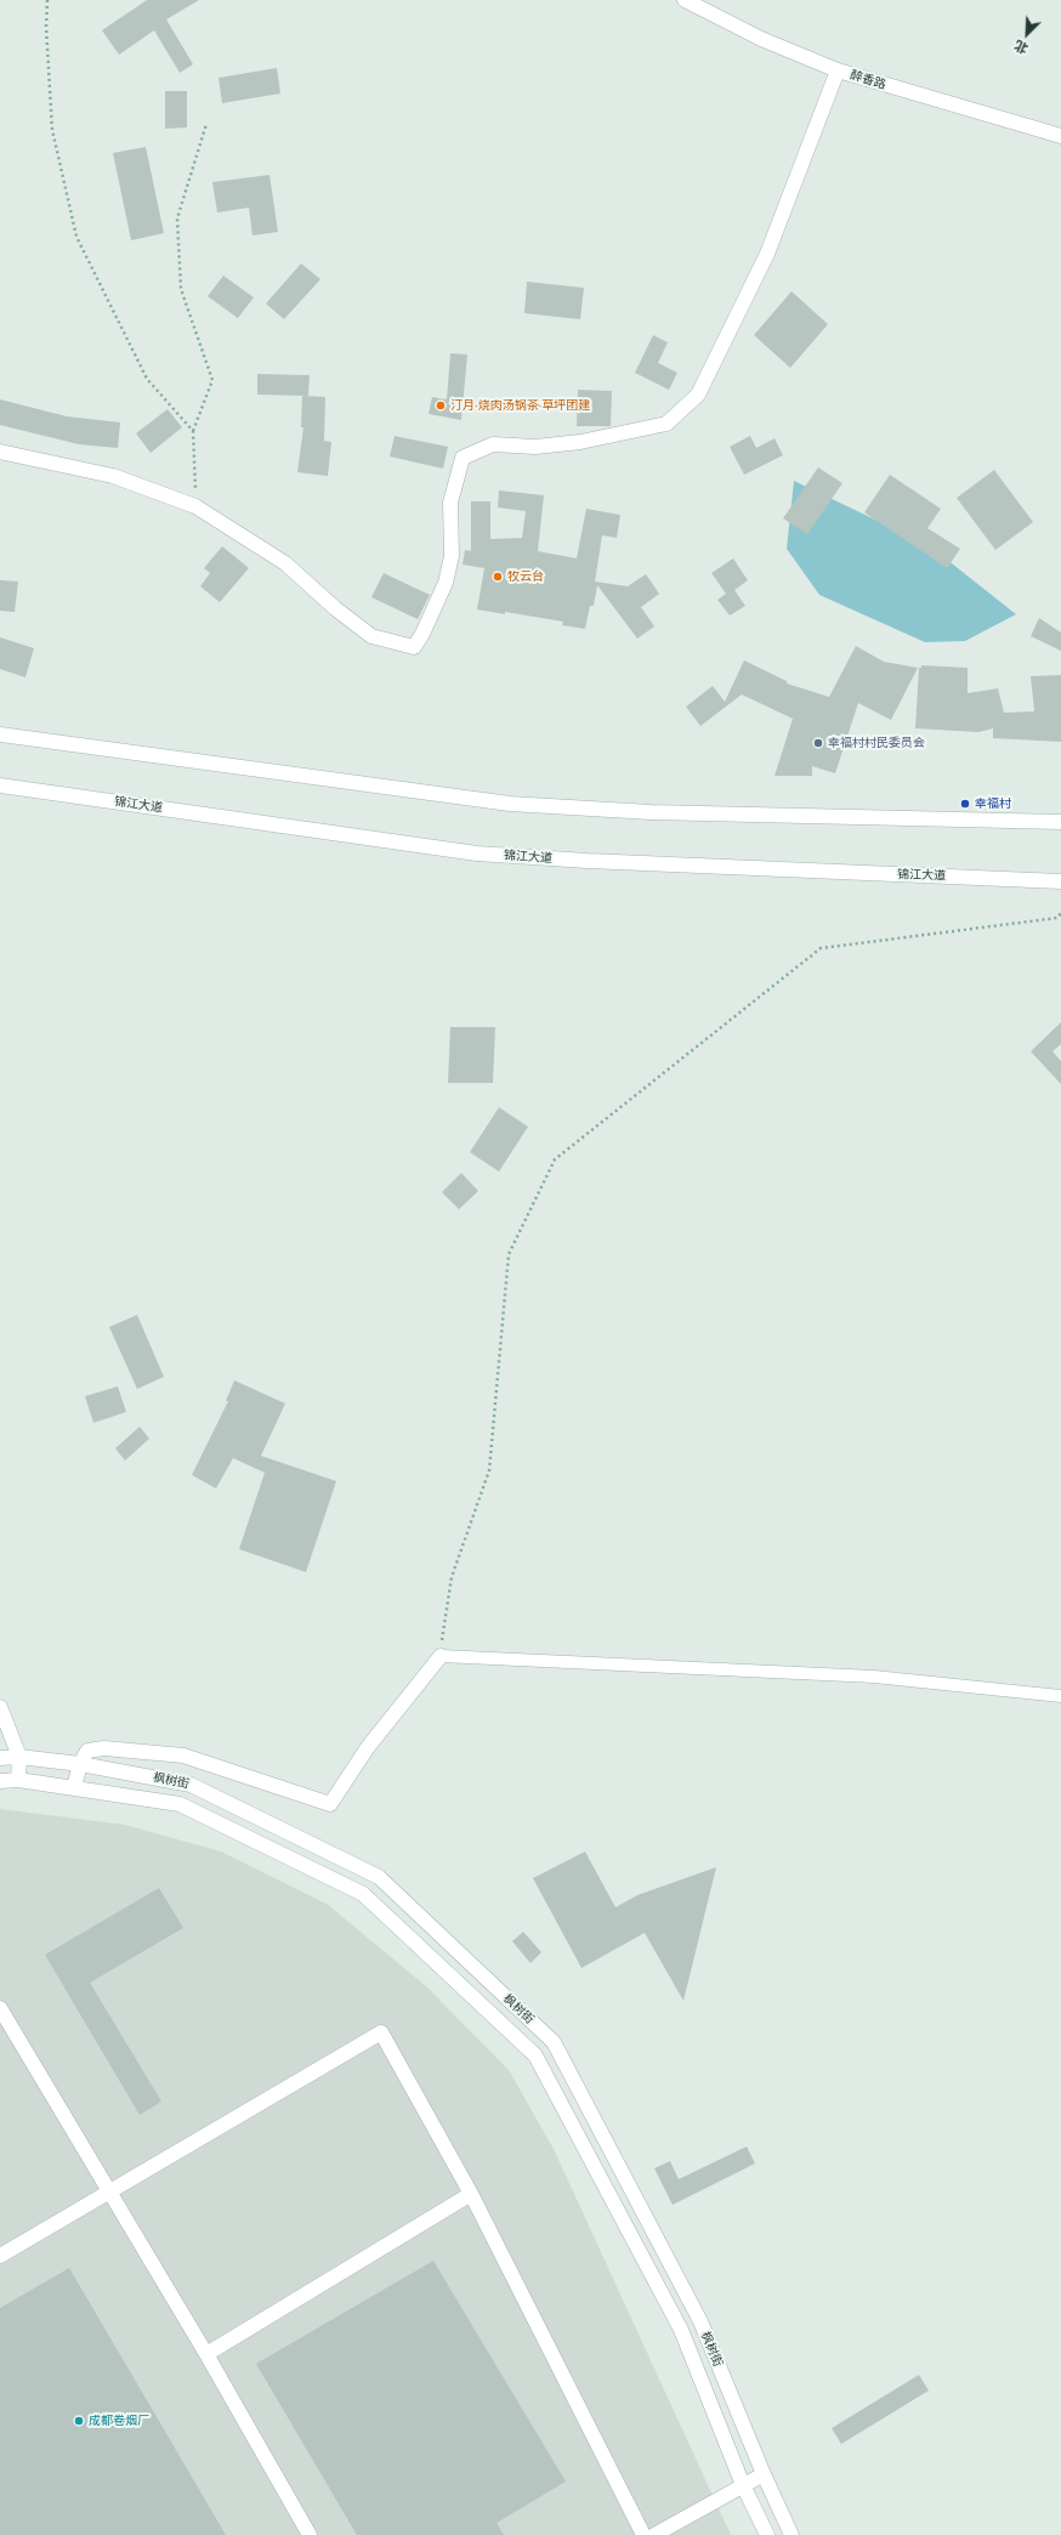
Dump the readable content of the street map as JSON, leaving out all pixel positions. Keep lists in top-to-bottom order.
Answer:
{
  "streets": {
    "street": ["醉香路", "锦江大道", "枫树街"]
  },
  "places": [
    "汀月·烧肉汤锅茶·草坪团建",
    "牧云台",
    "幸福村村民委员会",
    "幸福村",
    "成都卷烟厂"
  ],
  "north": "bottom left"
}
